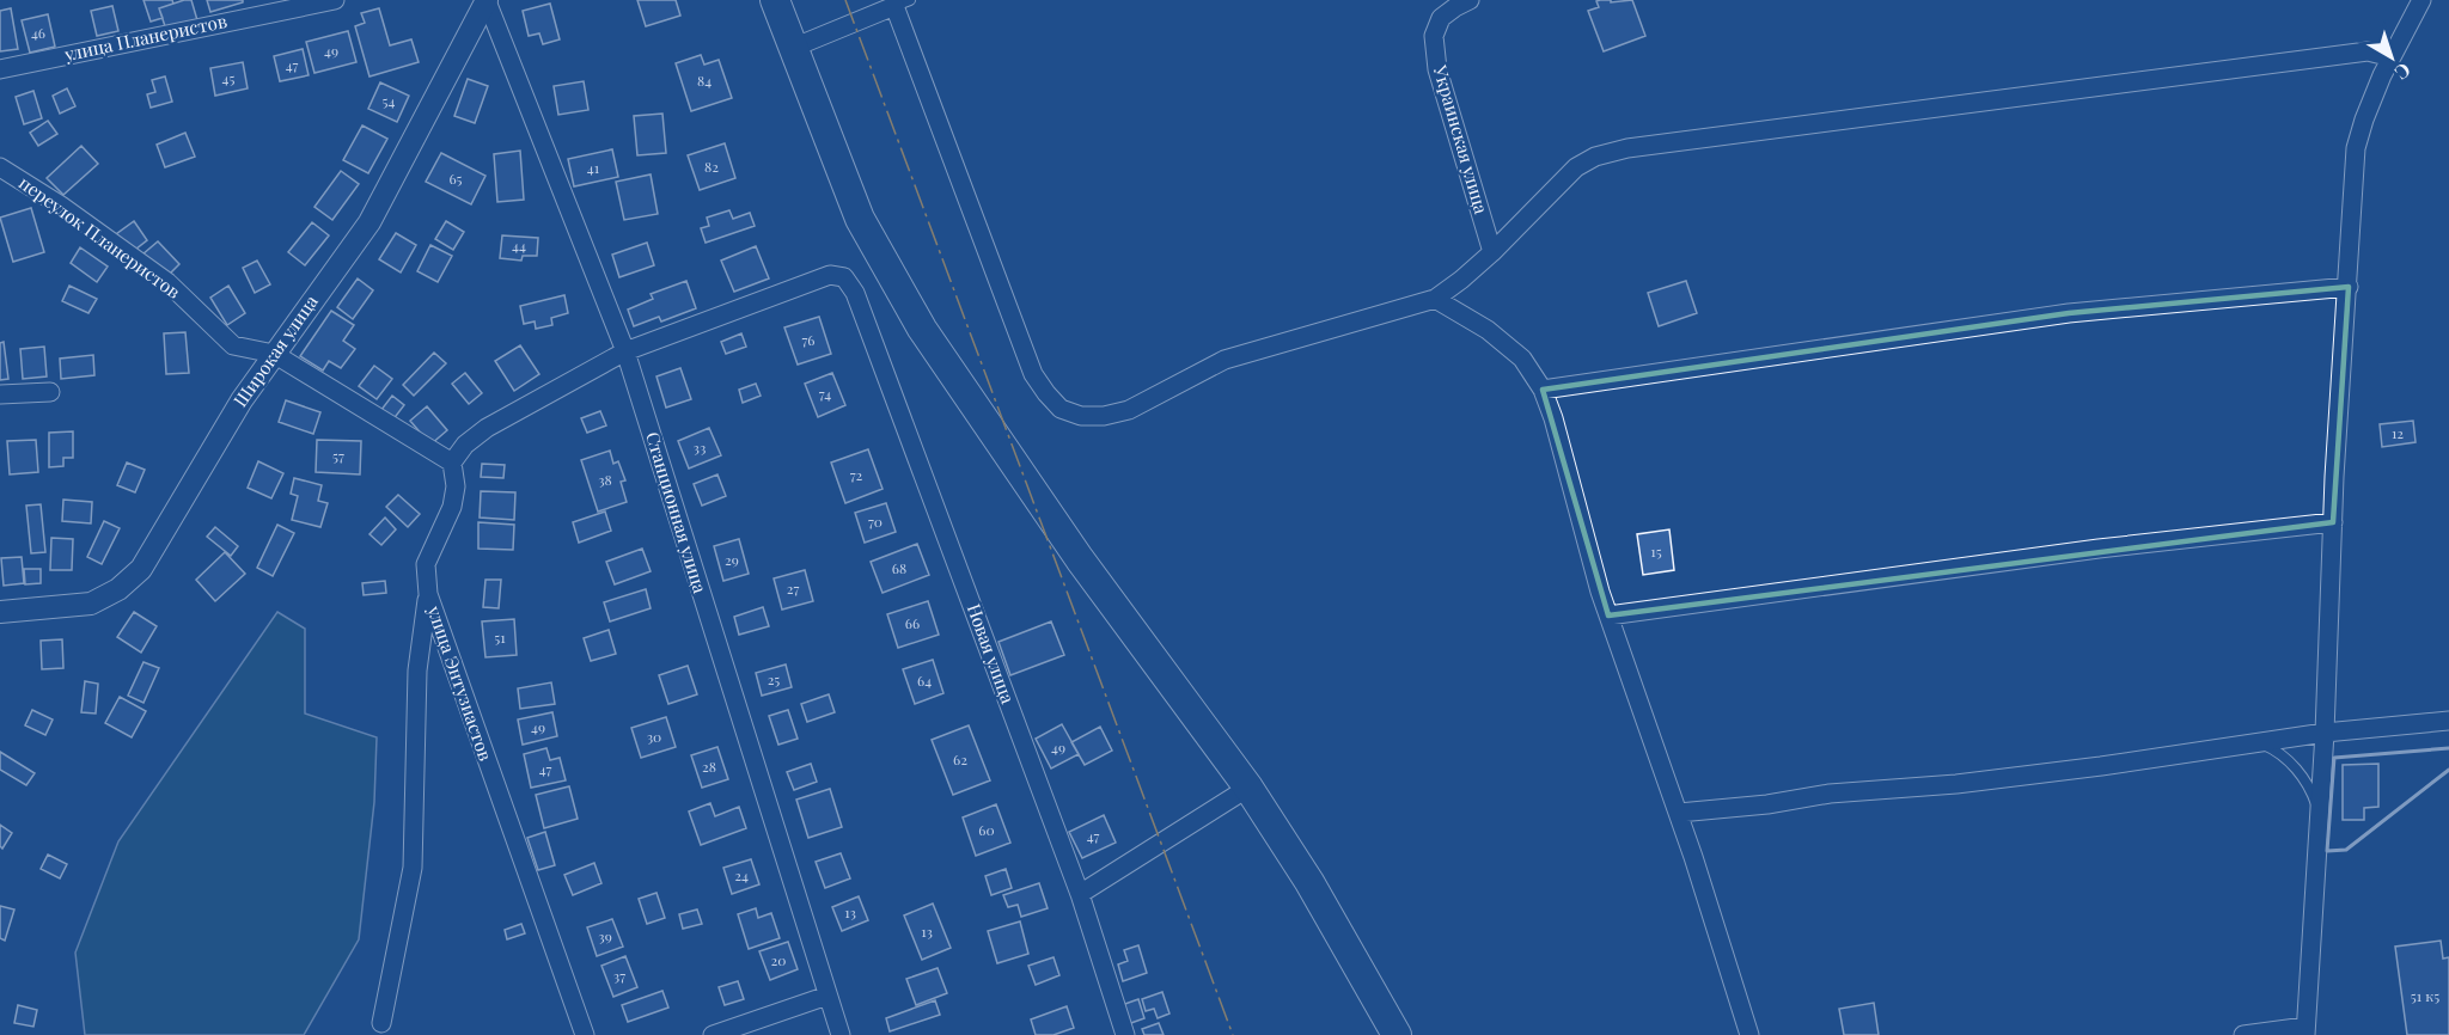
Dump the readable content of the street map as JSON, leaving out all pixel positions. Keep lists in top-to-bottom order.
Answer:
{
  "streets": {
    "street": [
      "улица Планеристов",
      "Украинская улица",
      "переулок Планеристов",
      "Широкая улица",
      "Станционная улица",
      "Новая улица",
      "улица Энтузиастов"
    ]
  },
  "crossings": [
    ["переулок Планеристов", "Широкая улица"],
    ["переулок Планеристов", "улица Энтузиастов"],
    ["Широкая улица", "Станционная улица"],
    ["Станционная улица", "Новая улица"]
  ],
  "house_numbers": [
    "46",
    "49",
    "47",
    "45",
    "84",
    "54",
    "82",
    "41",
    "65",
    "44",
    "76",
    "74",
    "12",
    "33",
    "57",
    "72",
    "38",
    "70",
    "15",
    "29",
    "68",
    "27",
    "66",
    "51",
    "25",
    "64",
    "49",
    "30",
    "49",
    "62",
    "28",
    "47",
    "60",
    "47",
    "24",
    "13",
    "13",
    "39",
    "20",
    "37",
    "51 к5"
  ],
  "north": "bottom right"
}
